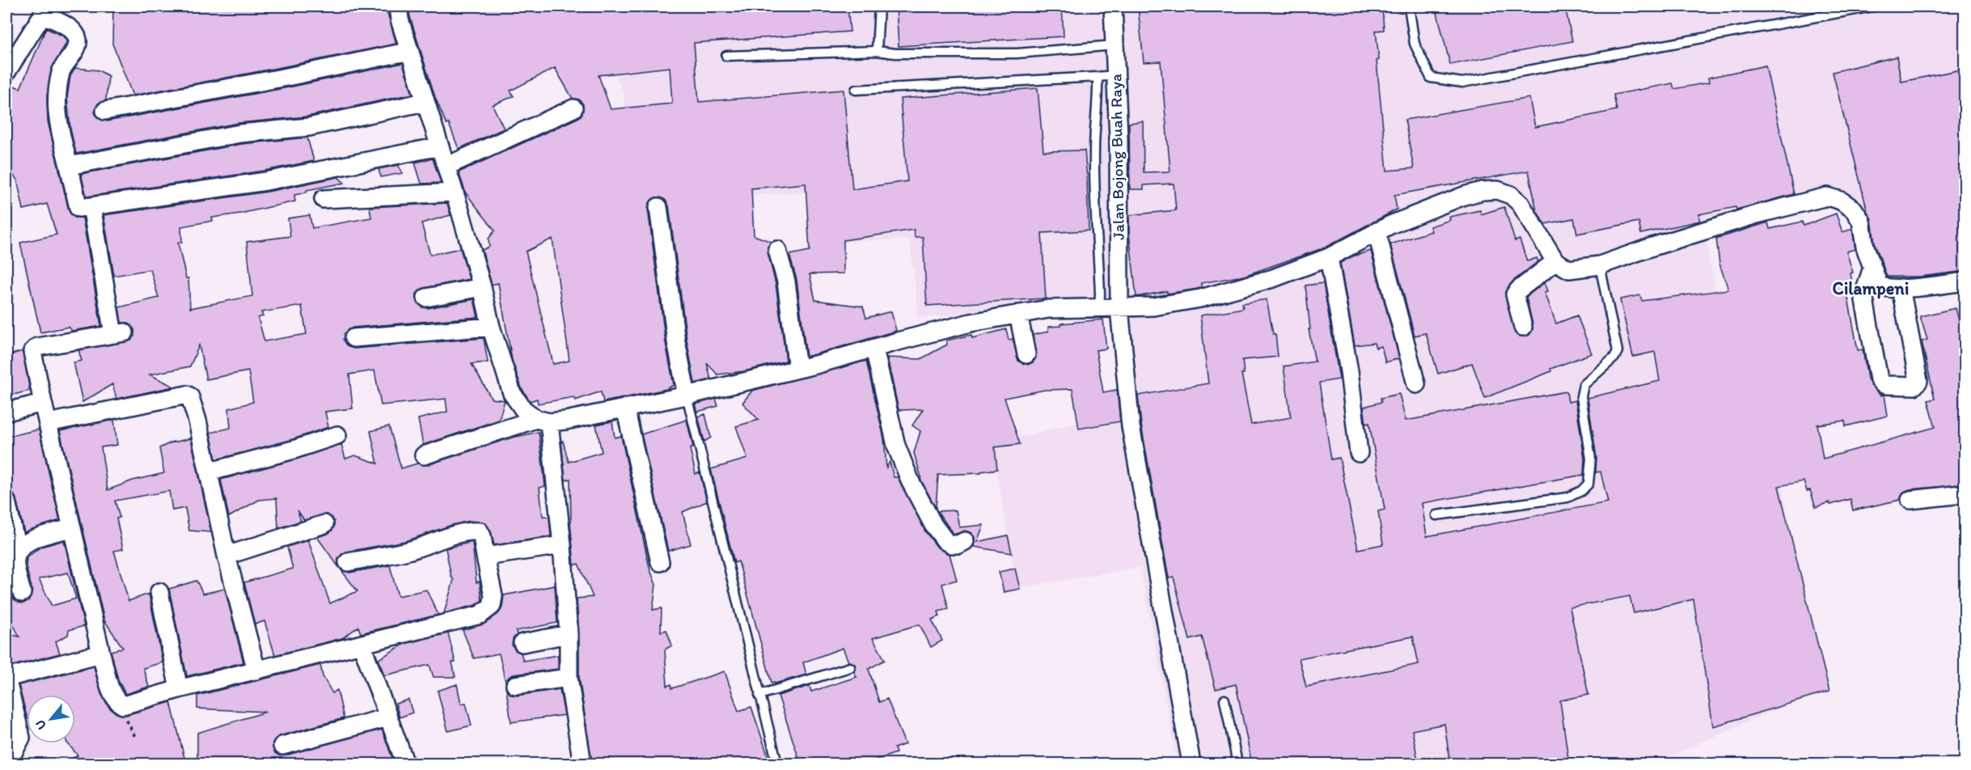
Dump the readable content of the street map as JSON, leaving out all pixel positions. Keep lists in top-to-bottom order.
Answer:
{
  "streets": {
    "street": ["Jalan Bojong Buah Raya"]
  },
  "districts": ["Cilampeni"],
  "north": "bottom left"
}
